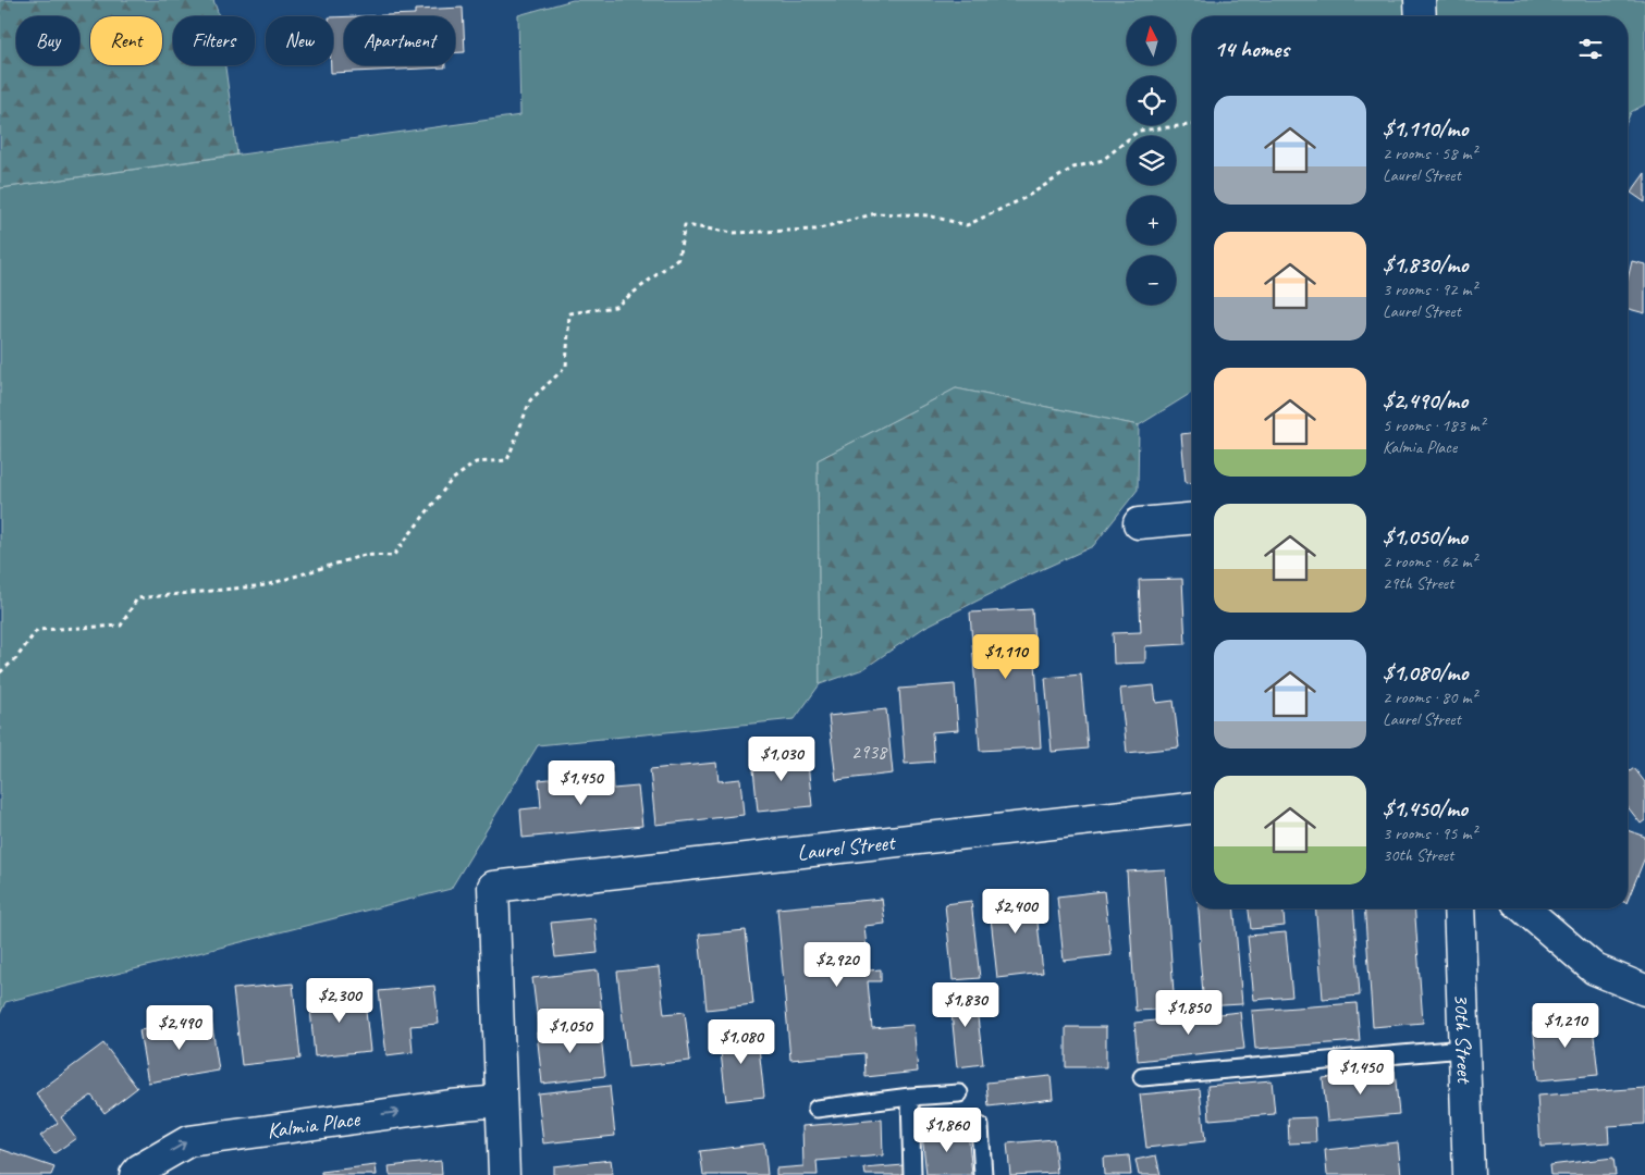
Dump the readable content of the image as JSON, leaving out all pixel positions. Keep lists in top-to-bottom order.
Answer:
{
  "streets": {
    "street": ["Laurel Street", "30th Street", "Kalmia Place"]
  },
  "crossings": [
    ["Laurel Street", "Kalmia Place"]
  ],
  "one_way": ["Kalmia Place"],
  "house_numbers": ["2938"],
  "north": "top",
  "page": {
    "map_buttons": ["+", "−"],
    "chip": [
      "Buy",
      "Rent",
      "Filters",
      "New",
      "Apartment"
    ],
    "heading": "14 homes",
    "list": [
      {
        "name": "$1,110/mo",
        "note": "2 rooms · 58 m² · Laurel Street"
      },
      {
        "name": "$1,830/mo",
        "note": "3 rooms · 92 m² · Laurel Street"
      },
      {
        "name": "$2,490/mo",
        "note": "5 rooms · 183 m² · Kalmia Place"
      },
      {
        "name": "$1,050/mo",
        "note": "2 rooms · 62 m² · 29th Street"
      },
      {
        "name": "$1,080/mo",
        "note": "2 rooms · 80 m² · Laurel Street"
      },
      {
        "name": "$1,450/mo",
        "note": "3 rooms · 95 m² · 30th Street"
      }
    ],
    "price": [
      "$1,110",
      "$1,030",
      "$1,450",
      "$2,400",
      "$2,920",
      "$2,300",
      "$1,830",
      "$1,850",
      "$1,210",
      "$2,490",
      "$1,050",
      "$1,080",
      "$1,450",
      "$1,860"
    ]
  }
}
